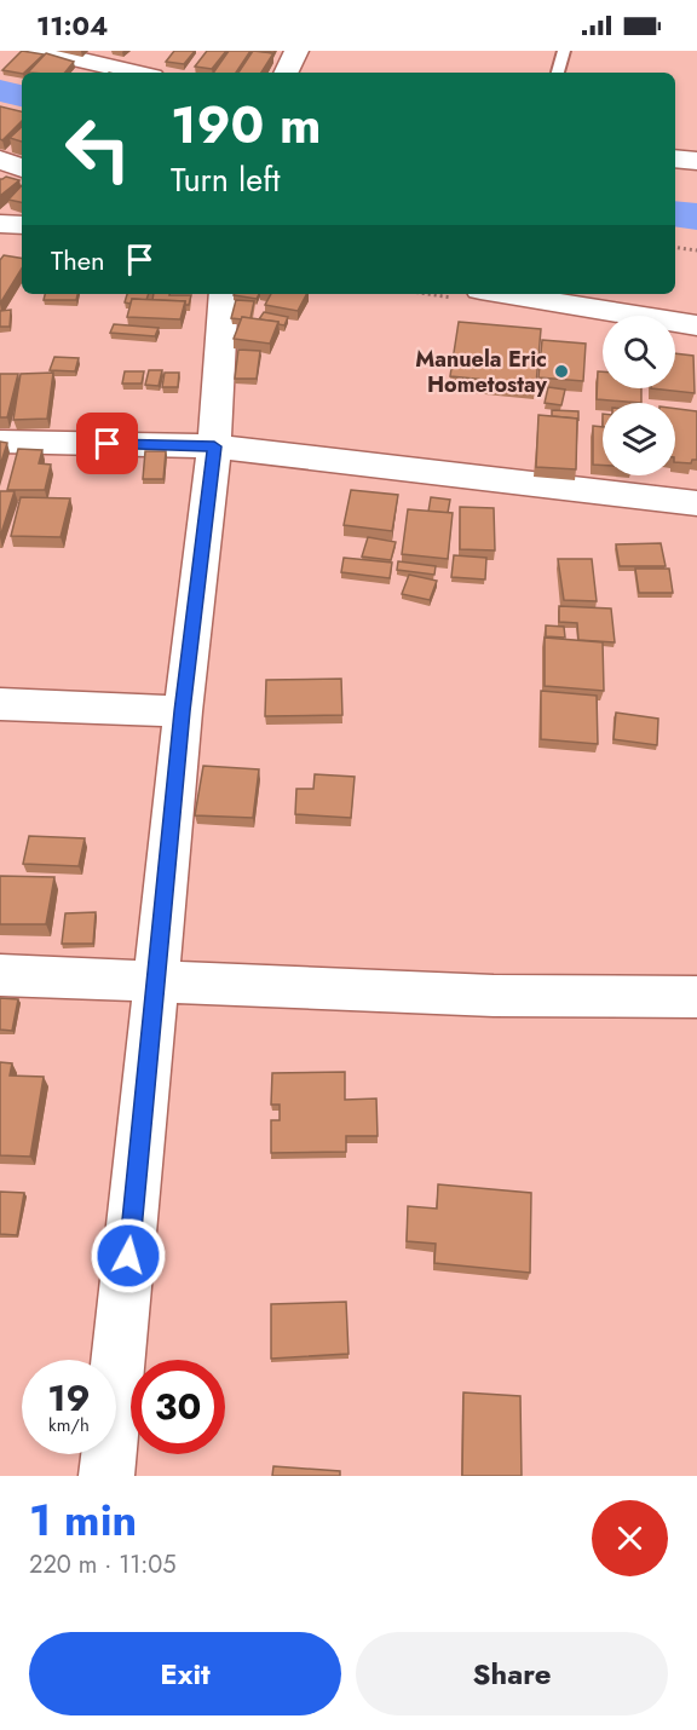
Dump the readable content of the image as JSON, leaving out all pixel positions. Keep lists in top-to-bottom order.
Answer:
{
  "places": ["Manuela Eric Hometostay"],
  "page": {
    "status": "11:04",
    "turn": ["190 m", "Turn left"],
    "then": "Then",
    "speed": "19 km/h",
    "limit": "30",
    "heading": ["1 min", "220 m · 11:05"],
    "buttons": ["Exit", "Share"]
  }
}
